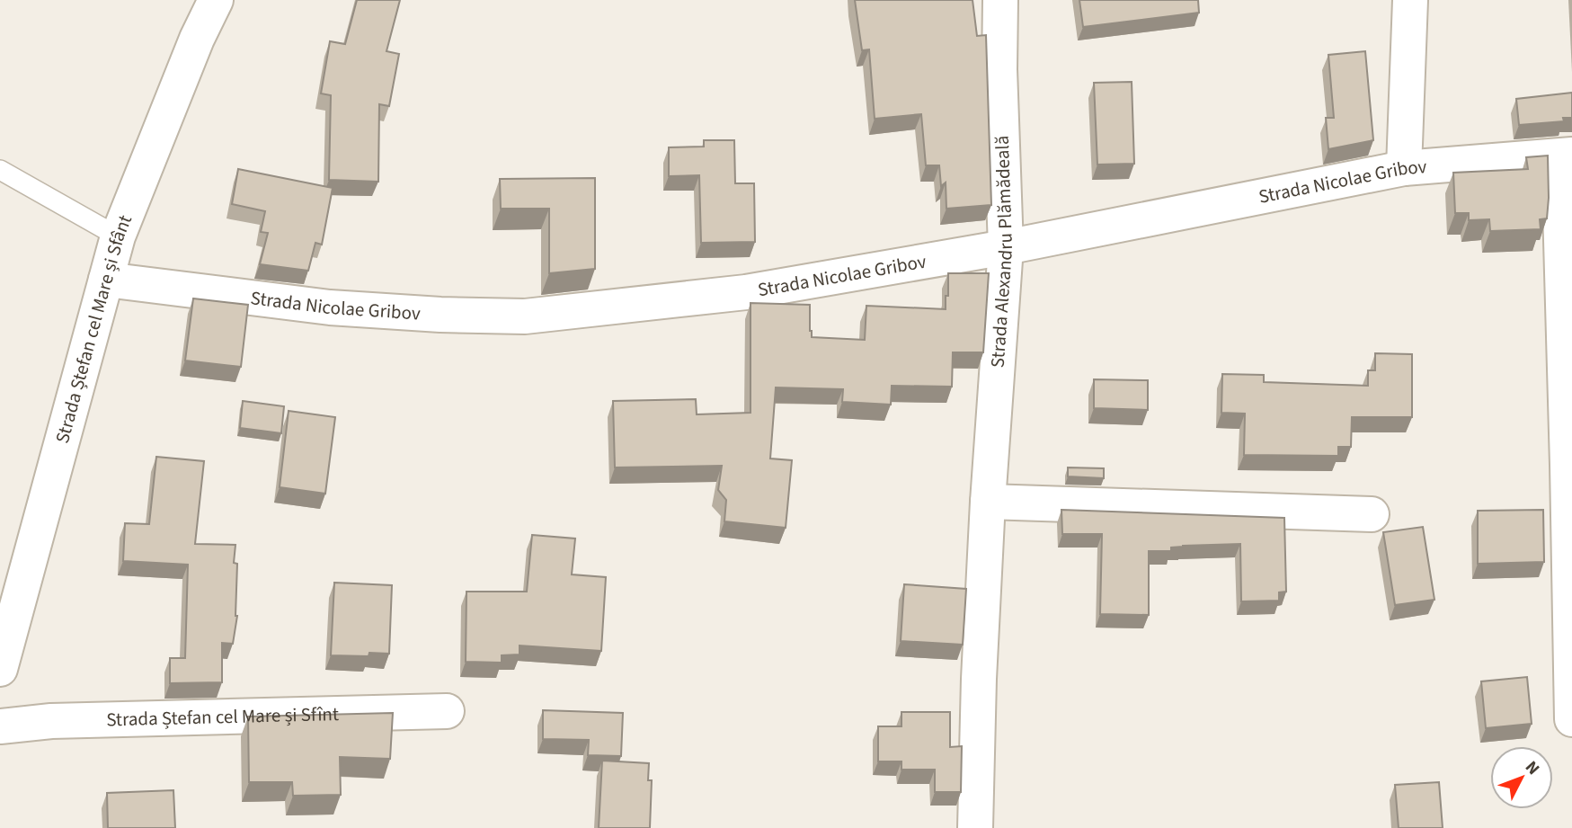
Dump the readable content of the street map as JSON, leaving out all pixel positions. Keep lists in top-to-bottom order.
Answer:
{
  "streets": {
    "street": [
      "Strada Nicolae Gribov",
      "Strada Alexandru Plămădeală",
      "Strada Ștefan cel Mare și Sfânt",
      "Strada Ștefan cel Mare și Sfînt"
    ]
  },
  "crossings": [
    ["Strada Nicolae Gribov", "Strada Alexandru Plămădeală"],
    ["Strada Nicolae Gribov", "Strada Ștefan cel Mare și Sfânt"]
  ],
  "north": "top right"
}
